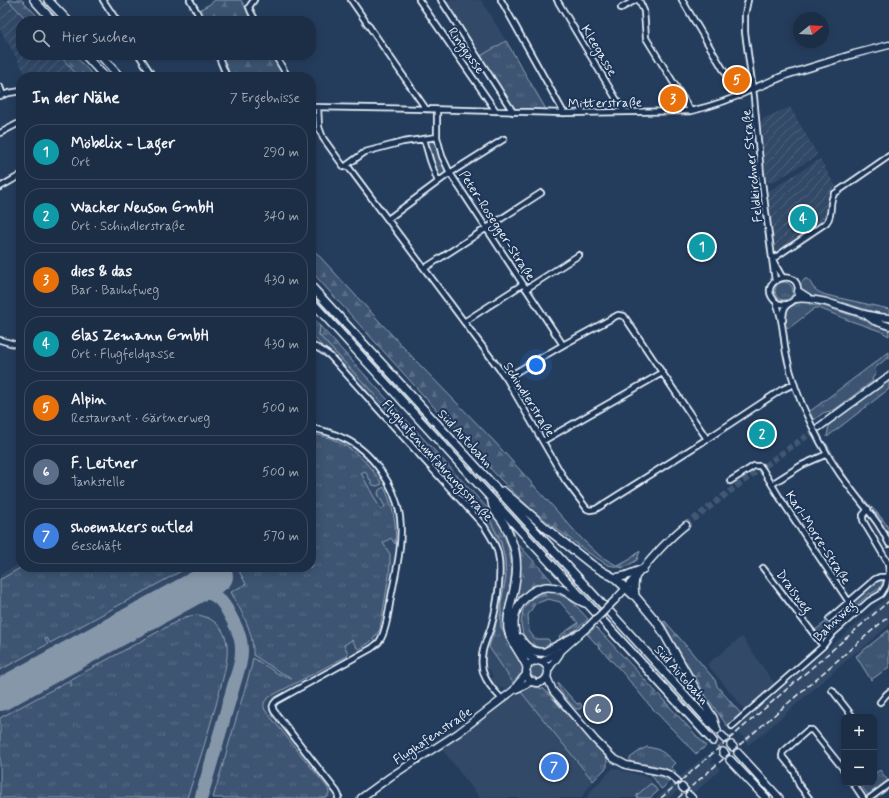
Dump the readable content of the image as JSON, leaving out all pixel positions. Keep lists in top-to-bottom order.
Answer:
{
  "streets": {
    "highway": ["Süd Autobahn"],
    "main road": ["Mitterstraße", "Flughafenstraße"],
    "street": [
      "Ringgasse",
      "Kleegasse",
      "Feldkirchner Straße",
      "Peter-Rosegger-Straße",
      "Schindlerstraße",
      "Flughafenumfahrungsstraße",
      "Karl-Morre-Straße",
      "Draisweg",
      "Bahnweg"
    ]
  },
  "crossings": [
    ["Ringgasse", "Mitterstraße"],
    ["Kleegasse", "Mitterstraße"],
    ["Mitterstraße", "Feldkirchner Straße"],
    ["Mitterstraße", "Peter-Rosegger-Straße"],
    ["Mitterstraße", "Schindlerstraße"],
    ["Flughafenumfahrungsstraße", "Flughafenstraße"],
    ["Karl-Morre-Straße", "Bahnweg"],
    ["Draisweg", "Bahnweg"]
  ],
  "north": "right",
  "page": {
    "search": "Hier suchen",
    "pins": [
      "5",
      "3",
      "4",
      "1",
      "2",
      "6",
      "7"
    ],
    "heading": ["In der Nähe", "7 Ergebnisse"],
    "list": [
      {
        "mark": "1",
        "name": "Möbelix - Lager",
        "note": "Ort",
        "value": "290 m"
      },
      {
        "mark": "2",
        "name": "Wacker Neuson GmbH",
        "note": "Ort · Schindlerstraße",
        "value": "340 m"
      },
      {
        "mark": "3",
        "name": "dies & das",
        "note": "Bar · Bauhofweg",
        "value": "430 m"
      },
      {
        "mark": "4",
        "name": "Glas Zemann GmbH",
        "note": "Ort · Flugfeldgasse",
        "value": "430 m"
      },
      {
        "mark": "5",
        "name": "Alpin",
        "note": "Restaurant · Gärtnerweg",
        "value": "500 m"
      },
      {
        "mark": "6",
        "name": "F. Leitner",
        "note": "Tankstelle",
        "value": "500 m"
      },
      {
        "mark": "7",
        "name": "shoemakers outled",
        "note": "Geschäft",
        "value": "570 m"
      }
    ],
    "map_buttons": ["+", "−"]
  }
}
